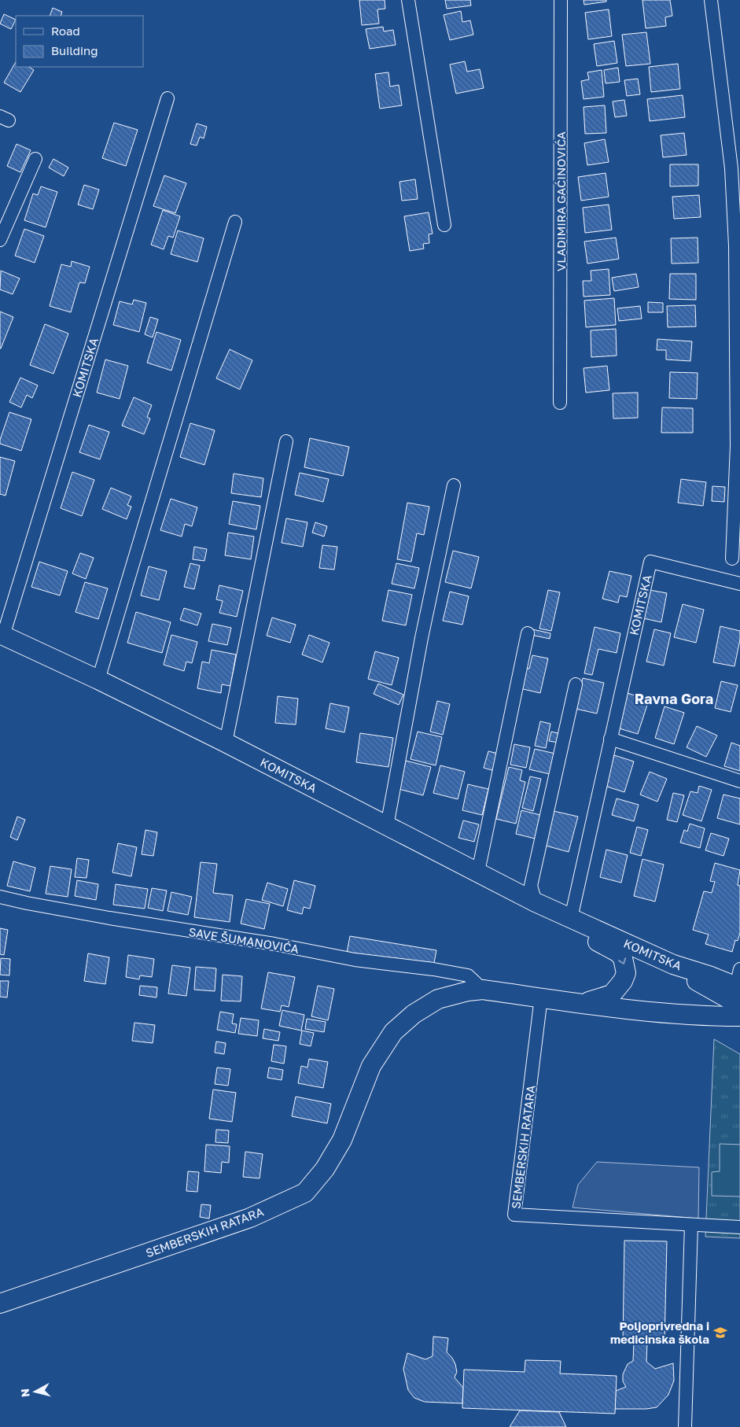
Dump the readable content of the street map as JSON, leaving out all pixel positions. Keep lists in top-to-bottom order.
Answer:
{
  "streets": {
    "main road": ["KOMITSKA", "SEMBERSKIH RATARA"],
    "street": ["VLADIMIRA GAĆINOVIĆA", "SAVE ŠUMANOVIĆA"]
  },
  "crossings": [
    ["SAVE ŠUMANOVIĆA", "SEMBERSKIH RATARA"]
  ],
  "districts": ["Ravna Gora"],
  "places": {
    "school or university": ["Poljoprivredna i medicinska škola"]
  },
  "legend": ["Road", "Building"],
  "north": "left"
}
